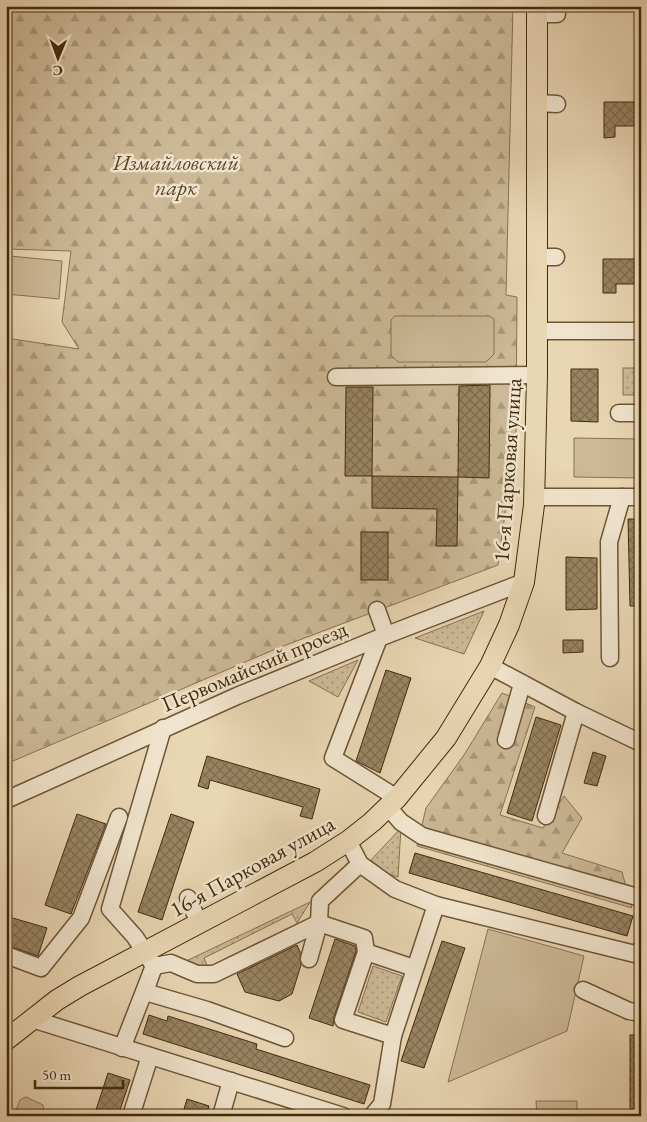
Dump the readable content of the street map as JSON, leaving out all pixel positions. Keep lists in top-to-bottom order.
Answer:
{
  "streets": {
    "main road": ["16-я Парковая улица"],
    "street": ["Первомайский проезд"]
  },
  "crossings": [
    ["16-я Парковая улица", "Первомайский проезд"]
  ],
  "parks": ["Измайловский парк"],
  "scale_bar": "50 m",
  "north": "bottom"
}
